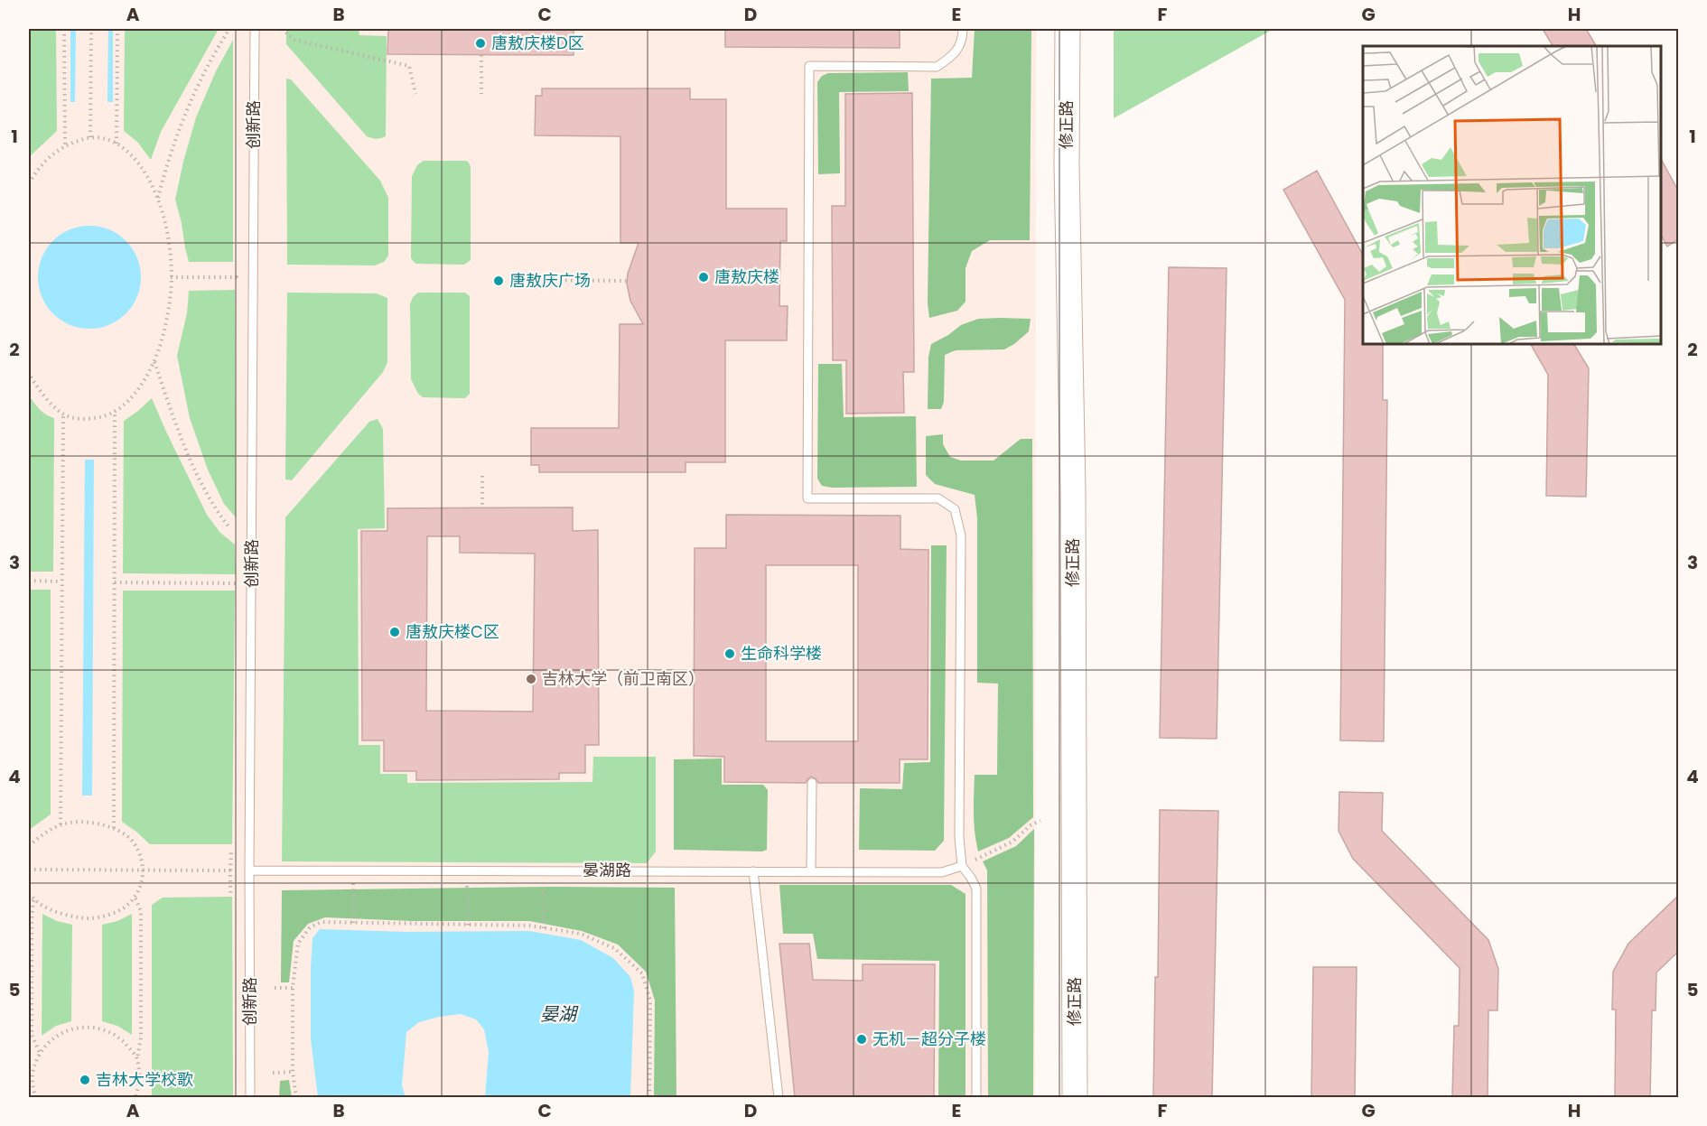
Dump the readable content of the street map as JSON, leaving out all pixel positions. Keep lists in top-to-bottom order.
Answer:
{
  "streets": {
    "street": ["修正路"],
    "lane": ["创新路", "晏湖路"]
  },
  "crossings": [
    ["创新路", "晏湖路"]
  ],
  "water": ["晏湖"],
  "places": [
    "唐敖庆楼D区",
    "唐敖庆楼",
    "唐敖庆广场",
    "唐敖庆楼C区",
    "生命科学楼",
    "吉林大学（前卫南区）",
    "无机－超分子楼",
    "吉林大学校歌"
  ],
  "grid": {
    "columns": [
      "A",
      "B",
      "C",
      "D",
      "E",
      "F",
      "G",
      "H"
    ],
    "rows": [
      "1",
      "2",
      "3",
      "4",
      "5"
    ]
  }
}
